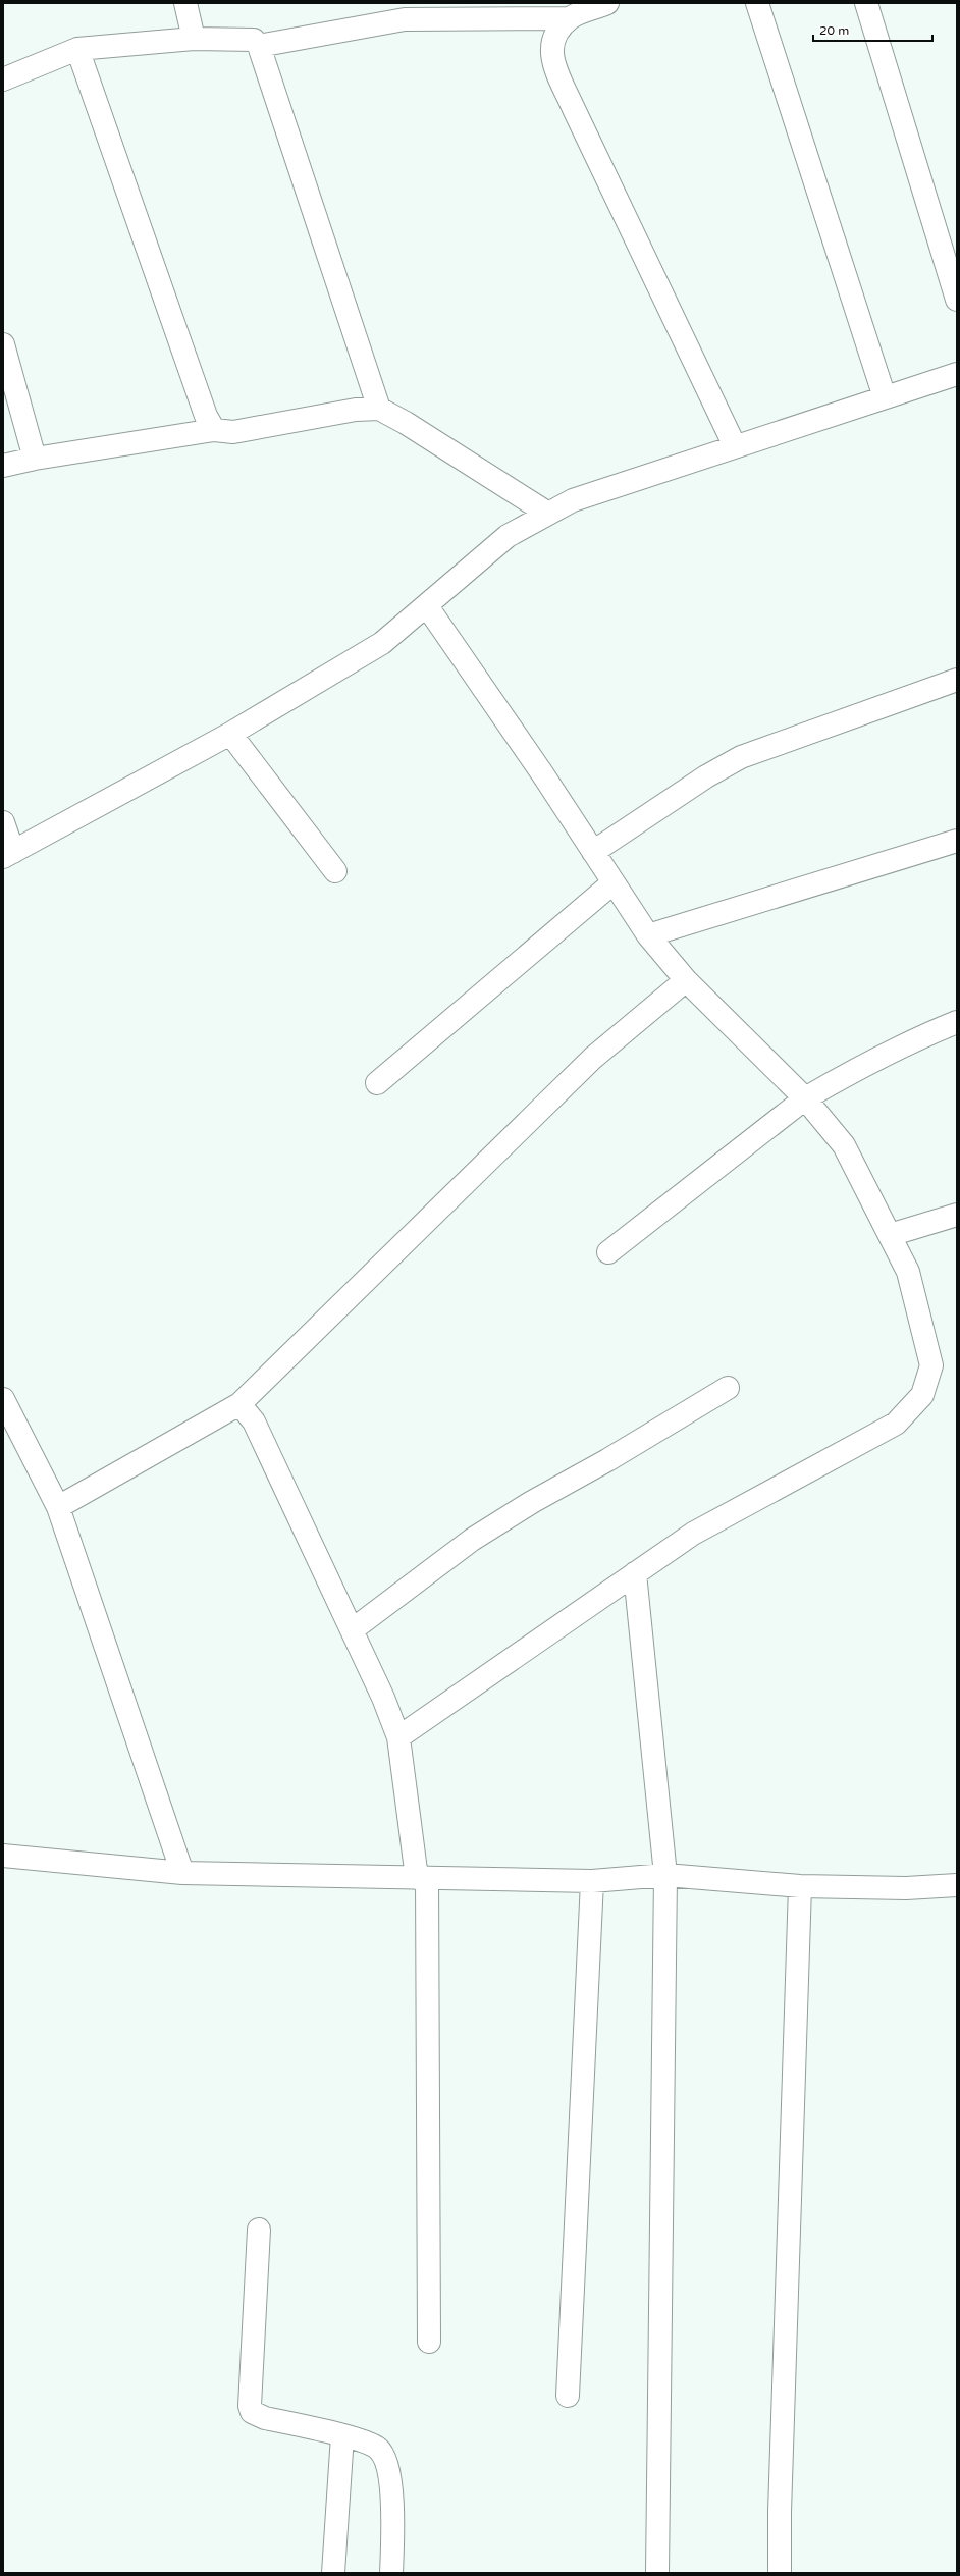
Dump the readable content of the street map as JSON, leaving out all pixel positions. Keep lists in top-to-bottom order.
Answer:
{
  "scale_bar": "20 m"
}
